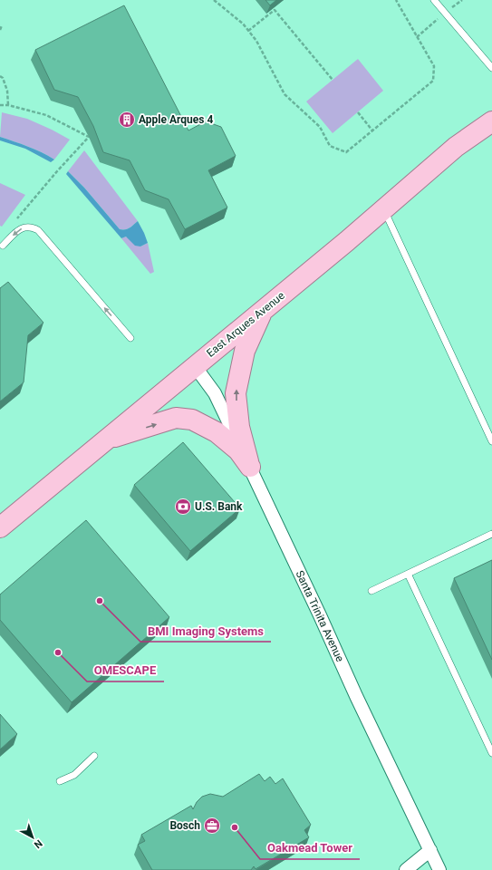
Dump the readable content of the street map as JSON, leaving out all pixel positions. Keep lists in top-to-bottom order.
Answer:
{
  "streets": {
    "main road": ["East Arques Avenue"],
    "street": ["Santa Trinita Avenue"]
  },
  "crossings": [
    ["East Arques Avenue", "Santa Trinita Avenue"]
  ],
  "places": {
    "building": ["Apple Arques 4"],
    "bank": ["U.S. Bank"],
    "other": ["BMI Imaging Systems", "OMESCAPE", "Oakmead Tower"],
    "office": ["Bosch"]
  },
  "north": "bottom right"
}
